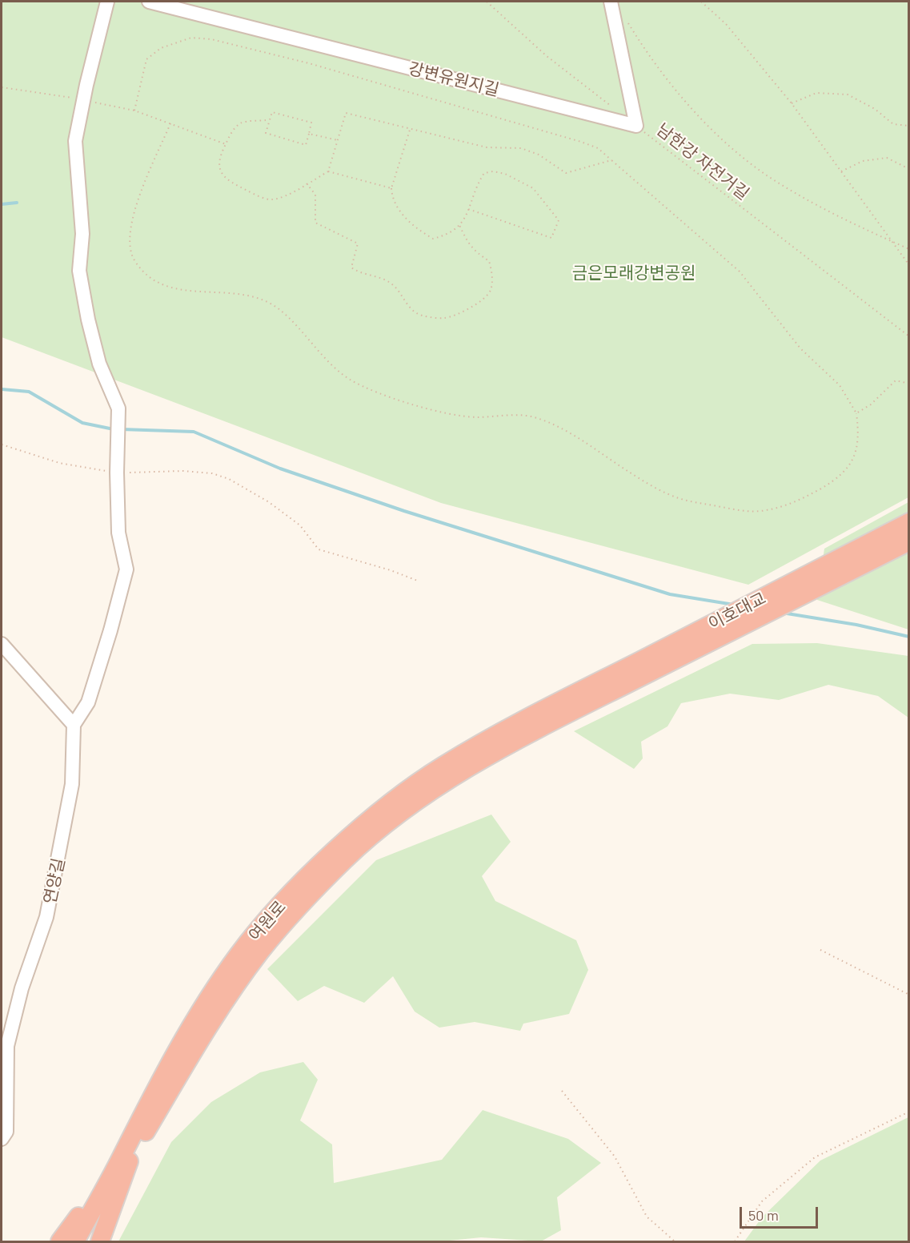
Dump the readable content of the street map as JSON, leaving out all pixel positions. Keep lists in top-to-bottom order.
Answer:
{
  "streets": {
    "highway": ["이호대교", "여원로"],
    "street": ["강변유원지길", "연양길"],
    "path": ["남한강 자전거길"]
  },
  "crossings": [
    ["강변유원지길", "남한강 자전거길"],
    ["이호대교", "여원로"]
  ],
  "parks": ["금은모래강변공원"],
  "scale_bar": "50 m"
}
